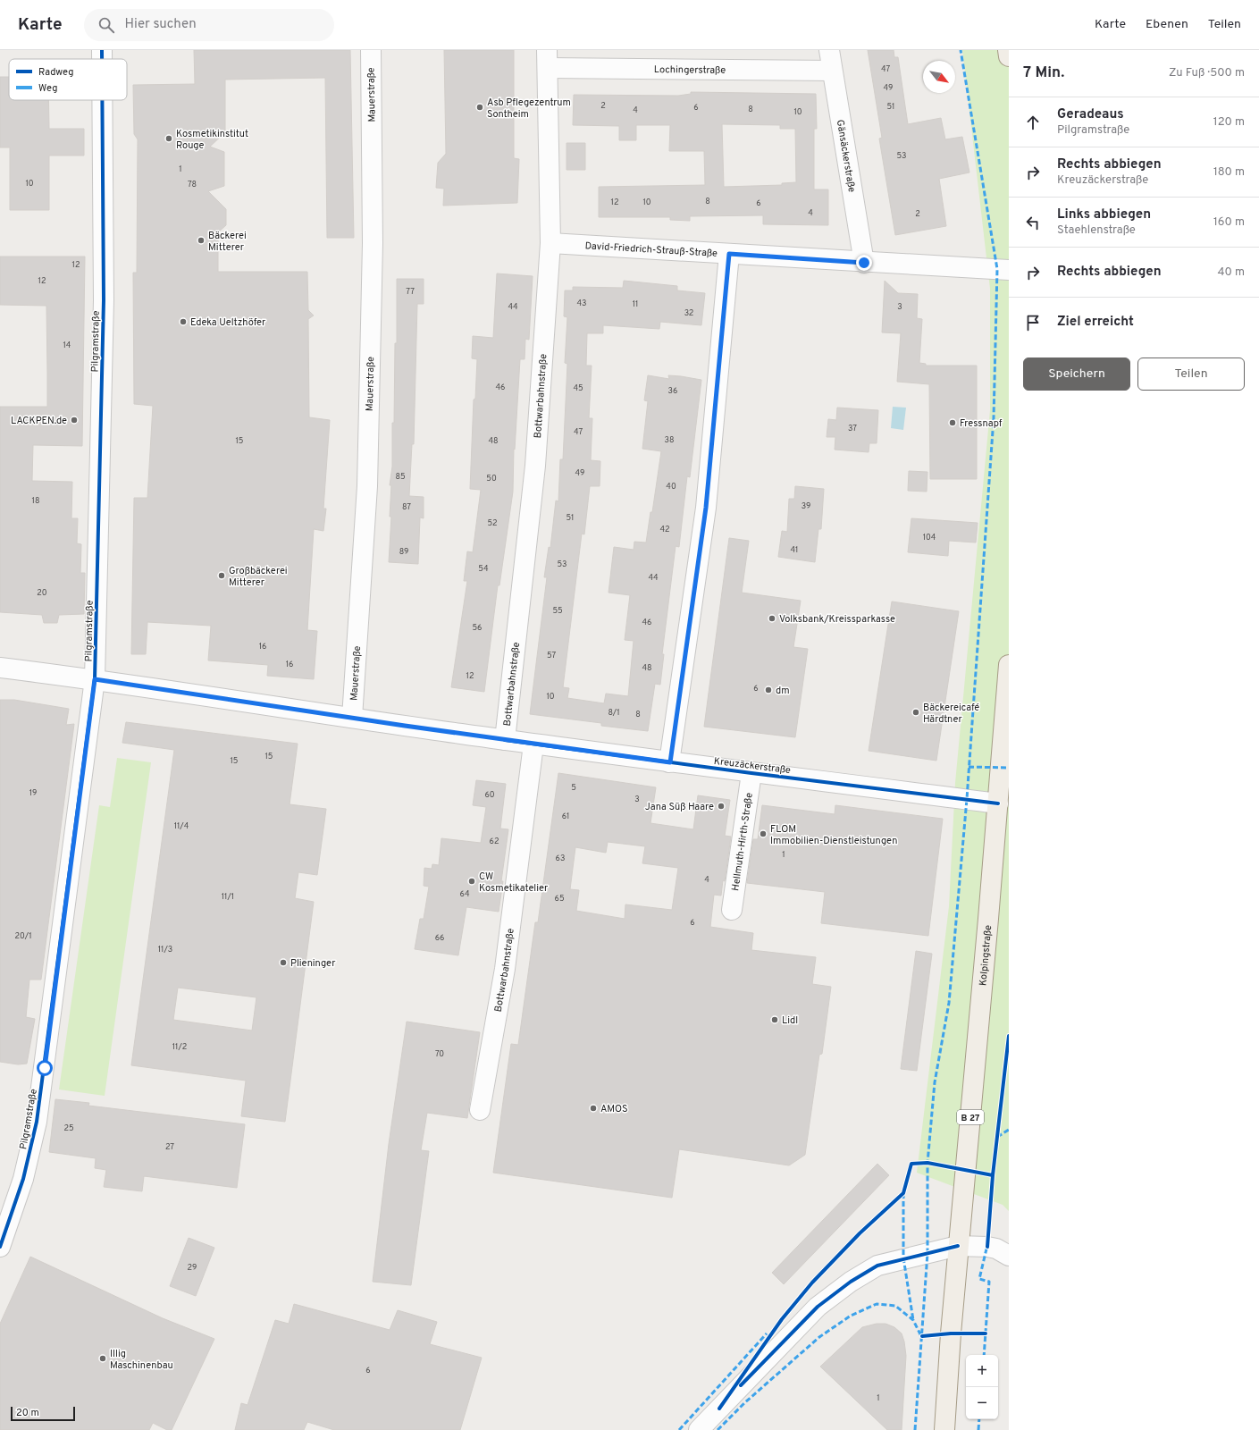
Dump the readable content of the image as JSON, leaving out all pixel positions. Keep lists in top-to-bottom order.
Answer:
{
  "streets": {
    "main road": ["Kolpingstraße", "B 27"],
    "street": [
      "Lochingerstraße",
      "Mauerstraße",
      "Gänsäckerstraße",
      "David-Friedrich-Strauß-Straße",
      "Pilgramstraße",
      "Bottwarbahnstraße",
      "Kreuzäckerstraße",
      "Hellmuth-Hirth-Straße"
    ]
  },
  "crossings": [
    ["Lochingerstraße", "Gänsäckerstraße"],
    ["Lochingerstraße", "Bottwarbahnstraße"],
    ["Mauerstraße", "Kreuzäckerstraße"],
    ["Gänsäckerstraße", "David-Friedrich-Strauß-Straße"],
    ["David-Friedrich-Strauß-Straße", "Bottwarbahnstraße"],
    ["Pilgramstraße", "Kreuzäckerstraße"],
    ["Bottwarbahnstraße", "Kreuzäckerstraße"],
    ["Kreuzäckerstraße", "Hellmuth-Hirth-Straße"],
    ["Kreuzäckerstraße", "Kolpingstraße"],
    ["Kolpingstraße", "B 27"]
  ],
  "places": [
    "Asb Pflegezentrum Sontheim",
    "Kosmetikinstitut Rouge",
    "Bäckerei Mitterer",
    "Edeka Ueltzhöfer",
    "LACKPEN.de",
    "Fressnapf",
    "Großbäckerei Mitterer",
    "Volksbank/Kreissparkasse",
    "dm",
    "Bäckereicafé Härdtner",
    "Jana Süß Haare",
    "FLOM Immobilien-Dienstleistungen",
    "CW Kosmetikatelier",
    "Plieninger",
    "Lidl",
    "AMOS",
    "Illig Maschinenbau"
  ],
  "house_numbers": [
    "47",
    "49",
    "2",
    "51",
    "6",
    "8",
    "4",
    "10",
    "53",
    "1",
    "10",
    "78",
    "8",
    "12",
    "10",
    "6",
    "4",
    "2",
    "12",
    "12",
    "77",
    "43",
    "11",
    "44",
    "3",
    "32",
    "14",
    "46",
    "45",
    "36",
    "37",
    "47",
    "38",
    "15",
    "48",
    "49",
    "85",
    "50",
    "40",
    "18",
    "39",
    "87",
    "51",
    "52",
    "42",
    "104",
    "41",
    "89",
    "53",
    "54",
    "44",
    "20",
    "55",
    "46",
    "56",
    "16",
    "57",
    "16",
    "48",
    "12",
    "6",
    "10",
    "8/1",
    "8",
    "15",
    "15",
    "5",
    "19",
    "60",
    "3",
    "61",
    "11/4",
    "62",
    "1",
    "63",
    "4",
    "64",
    "11/1",
    "65",
    "6",
    "20/1",
    "66",
    "11/3",
    "11/2",
    "70",
    "25",
    "27",
    "29",
    "6",
    "1"
  ],
  "legend": ["Radweg", "Weg"],
  "scale_bar": "20 m",
  "north": "bottom right",
  "page": {
    "header": "Karte",
    "search": "Hier suchen",
    "nav": ["Karte", "Ebenen", "Teilen"],
    "heading": ["7 Min.", "Zu Fuß · 500 m"],
    "list": [
      ["Geradeaus", "Pilgramstraße", "120 m"],
      ["Rechts abbiegen", "Kreuzäckerstraße", "180 m"],
      ["Links abbiegen", "Staehlenstraße", "160 m"],
      ["Rechts abbiegen", "40 m"],
      "Ziel erreicht"
    ],
    "buttons": ["Speichern", "Teilen"],
    "map_buttons": ["+", "−"],
    "scale": "20 m"
  }
}
